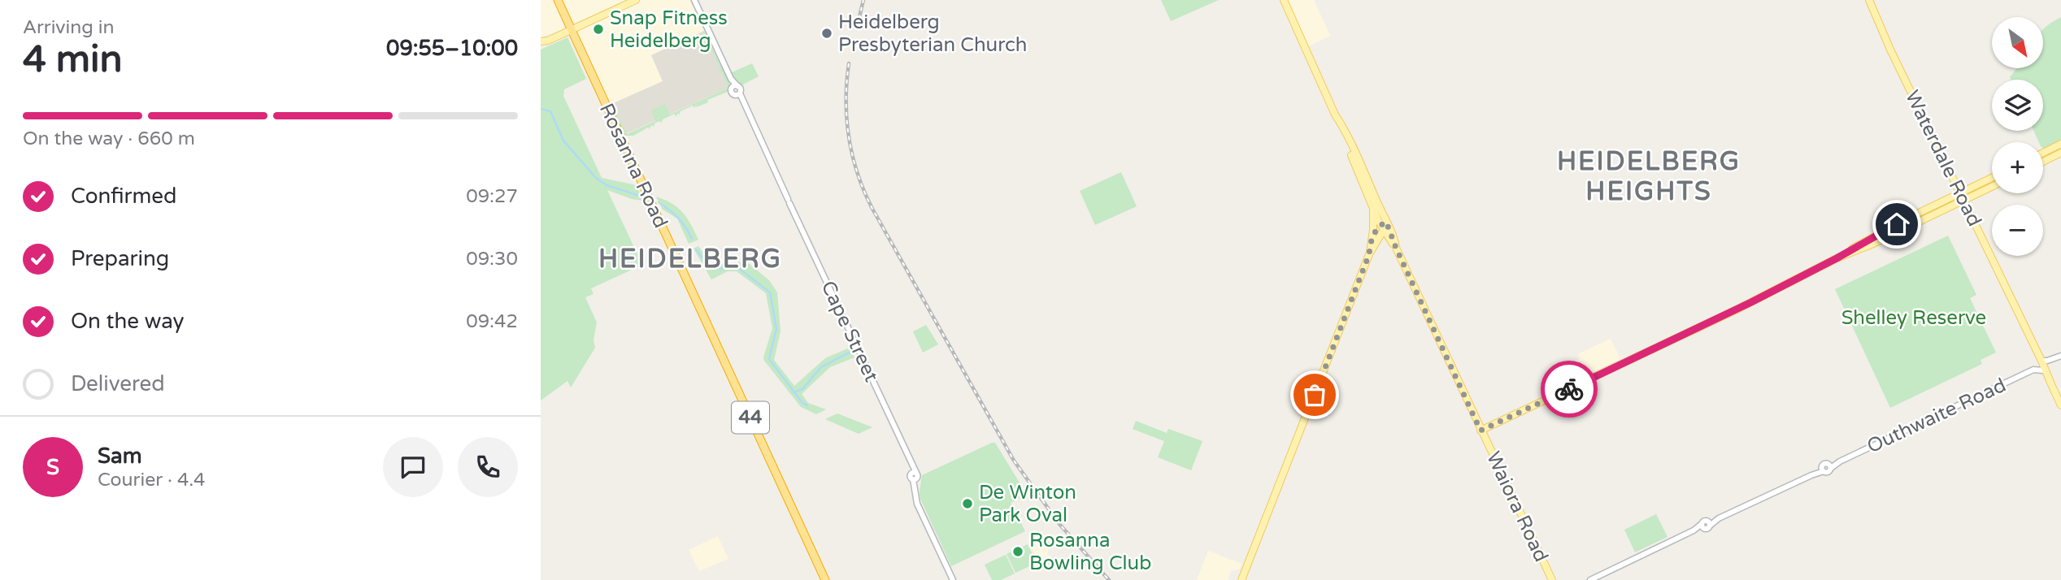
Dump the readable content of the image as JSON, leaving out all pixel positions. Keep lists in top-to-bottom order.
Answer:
{
  "streets": {
    "highway": ["Rosanna Road", "44"],
    "main road": ["Waterdale Road", "Waiora Road"],
    "street": ["Cape Street", "Outhwaite Road"]
  },
  "crossings": [
    ["Rosanna Road", "44"]
  ],
  "districts": ["HEIDELBERG HEIGHTS", "HEIDELBERG"],
  "parks": ["Shelley Reserve"],
  "places": [
    "Snap Fitness Heidelberg",
    "Heidelberg Presbyterian Church",
    "De Winton Park Oval",
    "Rosanna Bowling Club"
  ],
  "north": "bottom right",
  "page": {
    "heading": ["4 min", "Arriving in", "09:55–10:00"],
    "panel": ["Sam", "Courier · 4.4"],
    "map_buttons": ["+", "−"],
    "bar": "On the way · 660 m",
    "list": [
      ["Confirmed", "09:27"],
      ["Preparing", "09:30"],
      ["On the way", "09:42"],
      "Delivered"
    ],
    "round": "S"
  }
}
